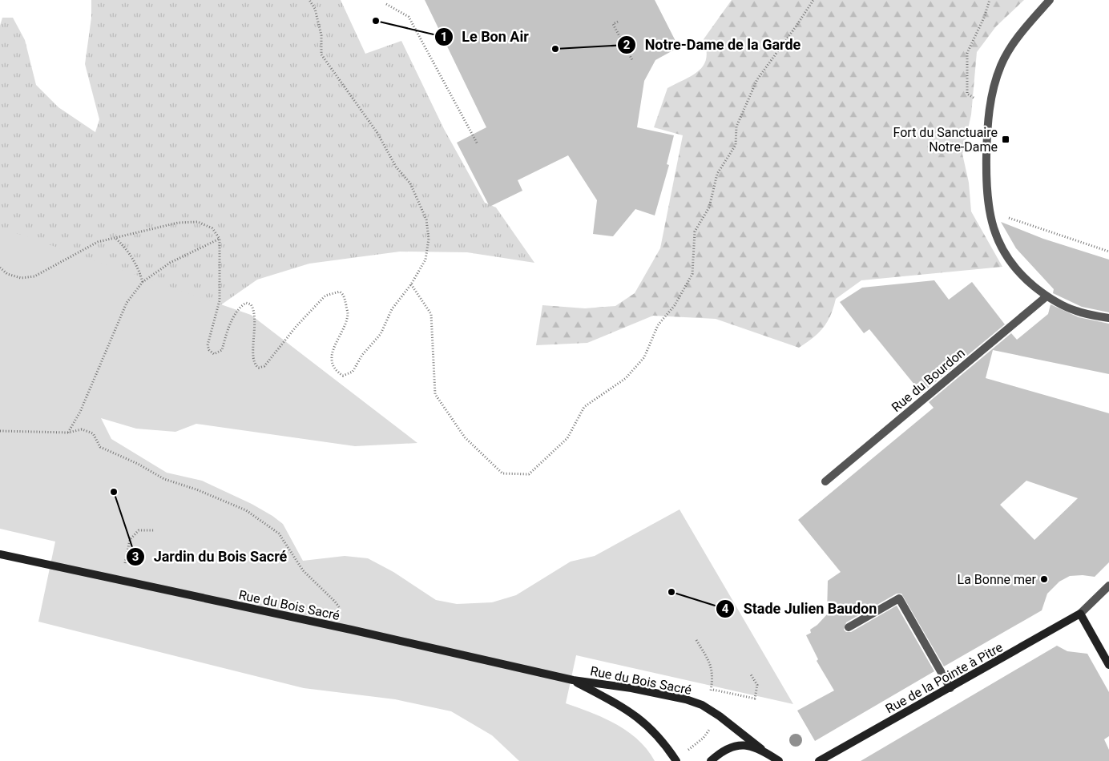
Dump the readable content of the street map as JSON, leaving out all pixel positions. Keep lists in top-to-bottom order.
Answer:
{
  "streets": {
    "street": ["Rue du Bourdon", "Rue du Bois Sacré", "Rue de la Pointe à Pitre"]
  },
  "places": {
    "other": [
      "Le Bon Air",
      "Notre-Dame de la Garde",
      "Jardin du Bois Sacré",
      "La Bonne mer",
      "Stade Julien Baudon"
    ],
    "transit": ["Fort du Sanctuaire Notre-Dame"]
  }
}
